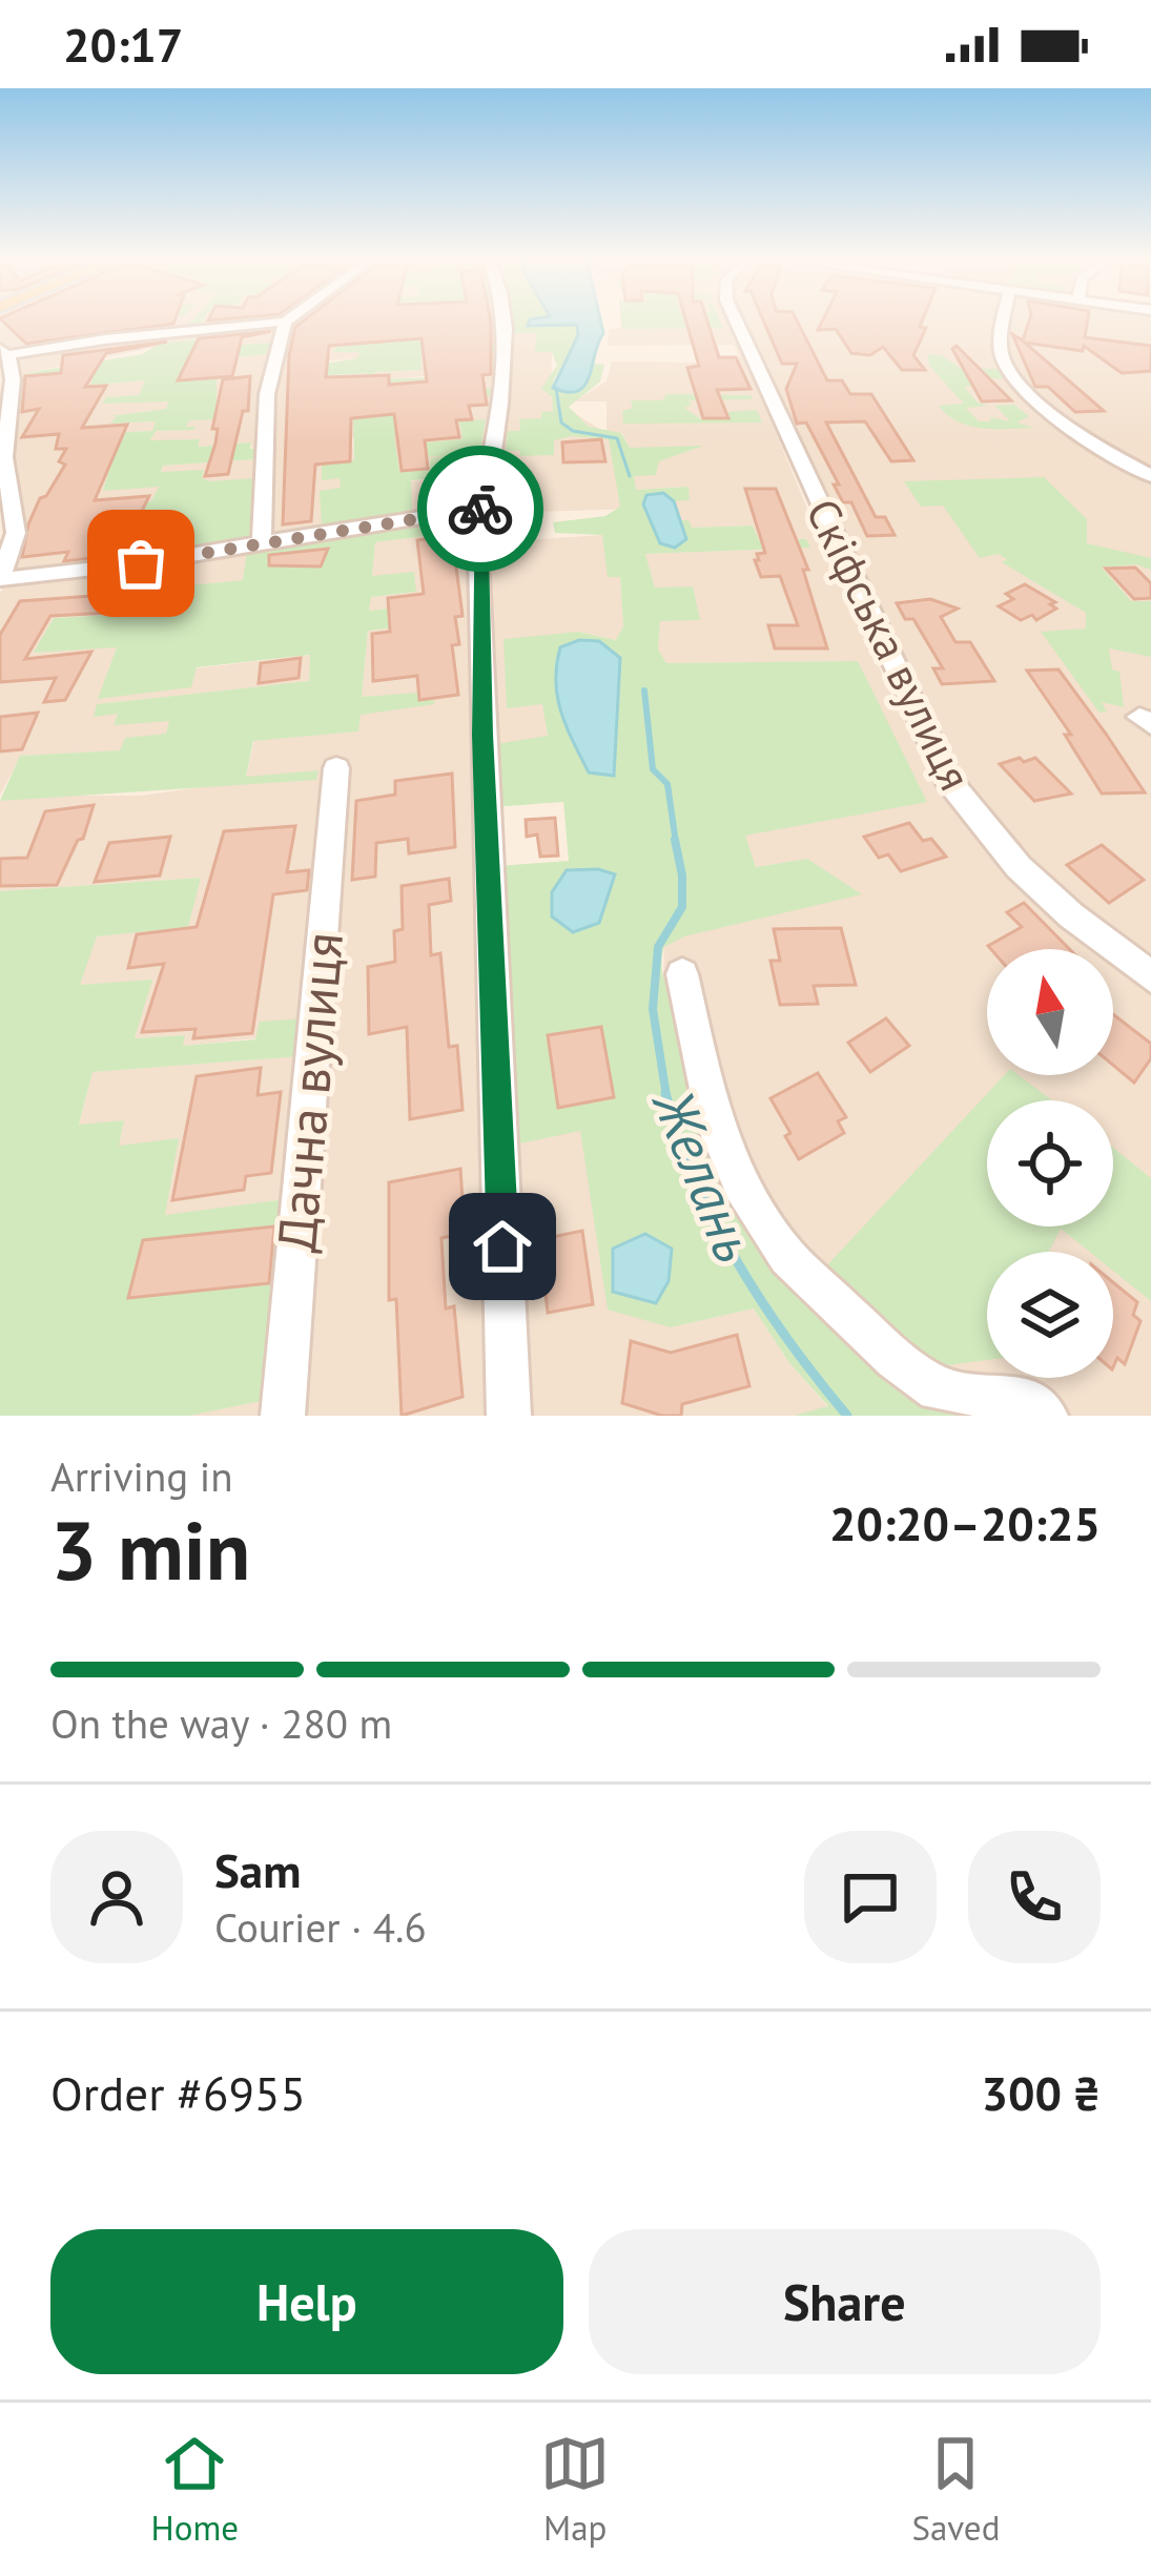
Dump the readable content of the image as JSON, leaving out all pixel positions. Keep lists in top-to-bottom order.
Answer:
{
  "streets": {
    "street": ["Скіфська вулиця", "Дачна вулиця"]
  },
  "water": ["Желань"],
  "north": "top",
  "page": {
    "status": "20:17",
    "heading": ["3 min", "Arriving in", "20:20–20:25"],
    "panel": [
      "Sam",
      "Courier · 4.6",
      "Order #6955",
      "300 ₴"
    ],
    "bar": "On the way · 280 m",
    "buttons": ["Help", "Share"],
    "tabs": ["Home", "Map", "Saved"]
  }
}
